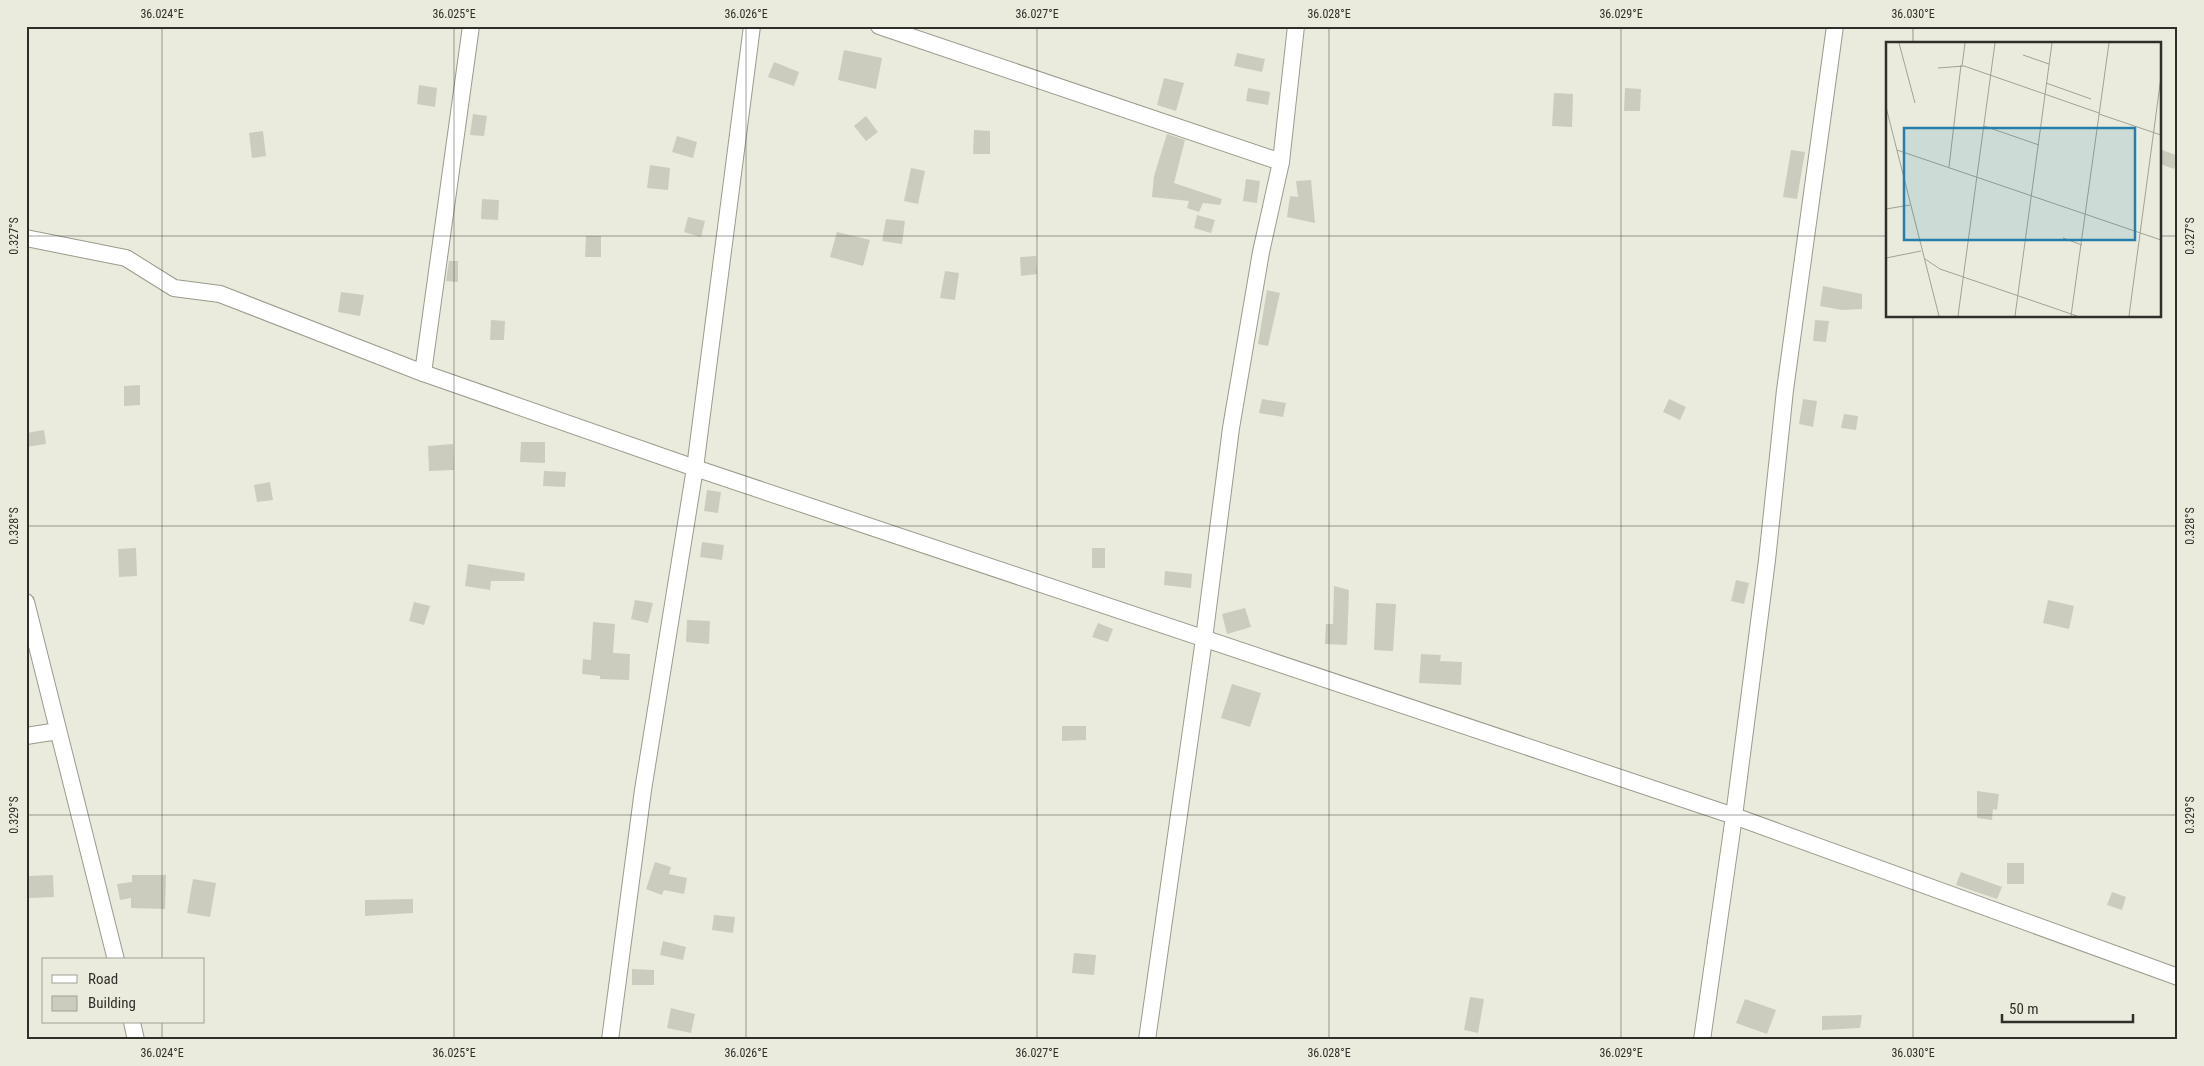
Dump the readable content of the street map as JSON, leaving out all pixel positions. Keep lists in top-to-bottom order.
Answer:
{
  "legend": ["Road", "Building"],
  "scale_bar": "50 m",
  "coordinates": [
    "36.024°E",
    "36.025°E",
    "36.026°E",
    "36.027°E",
    "36.028°E",
    "36.029°E",
    "36.030°E",
    "0.327°S",
    "0.328°S",
    "0.329°S"
  ]
}
